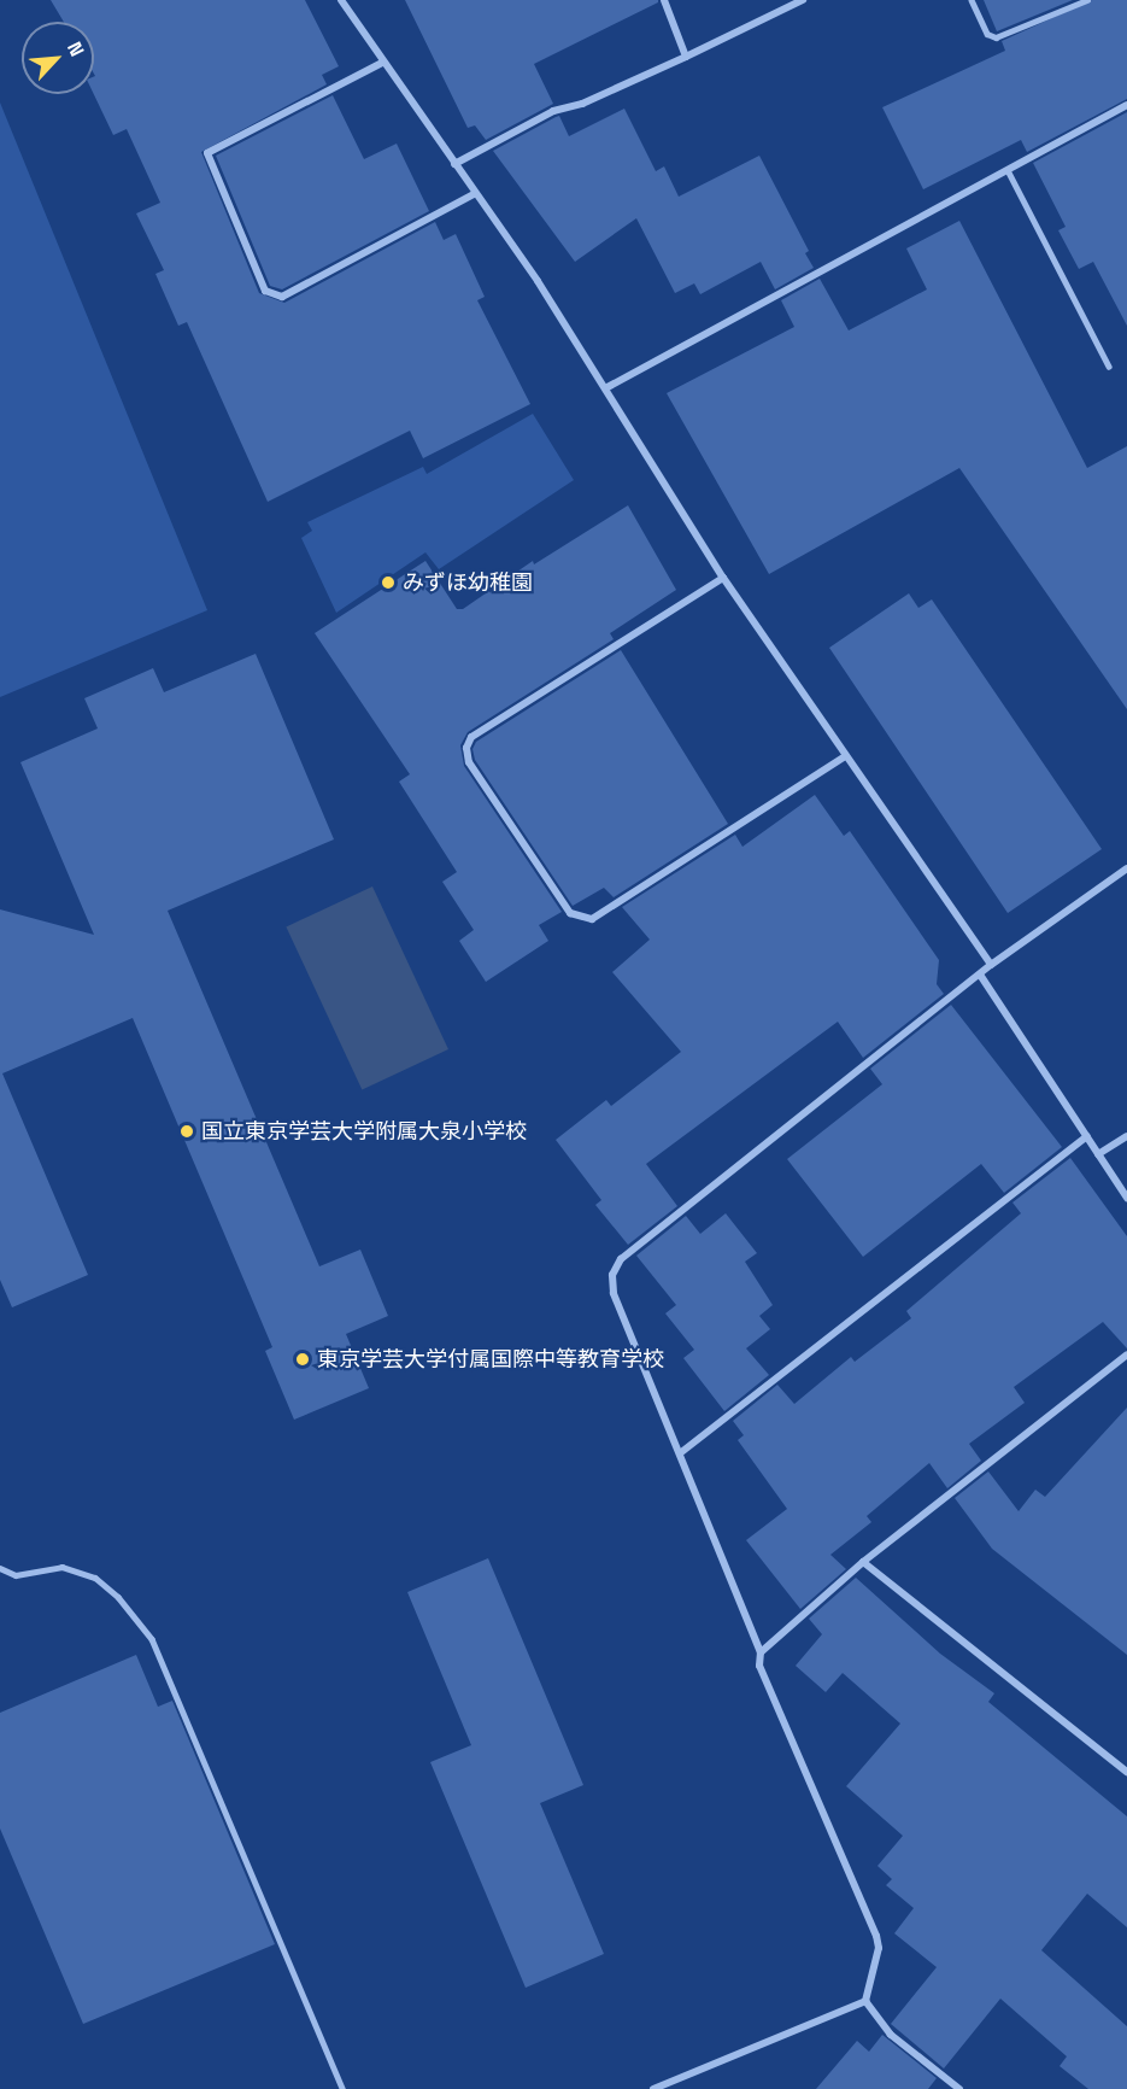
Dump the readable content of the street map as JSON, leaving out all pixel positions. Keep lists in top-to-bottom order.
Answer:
{
  "places": ["みずほ幼稚園", "国立東京学芸大学附属大泉小学校", "東京学芸大学付属国際中等教育学校"],
  "north": "top right"
}
